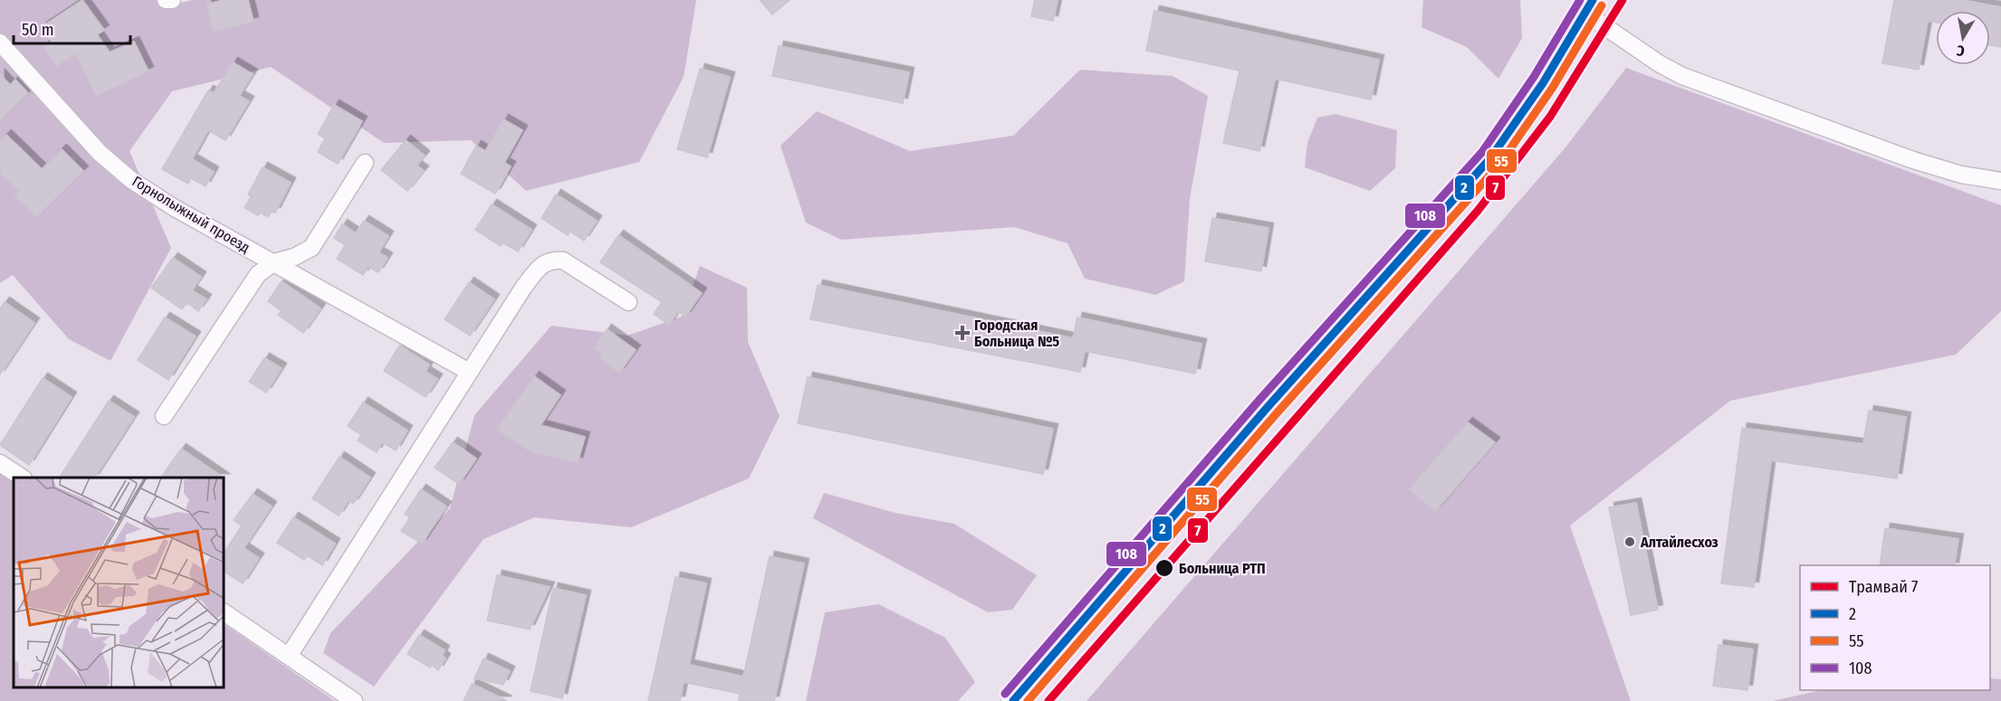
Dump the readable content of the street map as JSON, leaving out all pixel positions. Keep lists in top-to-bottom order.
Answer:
{
  "streets": {
    "street": ["Горнолыжный проезд"]
  },
  "places": {
    "health": ["Городская Больница №5"],
    "other": ["Алтайлесхоз", "Больница РТП"]
  },
  "lines": [
    "tram line 7",
    "transit line 2",
    "transit line 108",
    "transit line 55"
  ],
  "legend": [
    "Трамвай 7",
    "2",
    "55",
    "108"
  ],
  "scale_bar": "50 m",
  "north": "bottom"
}
